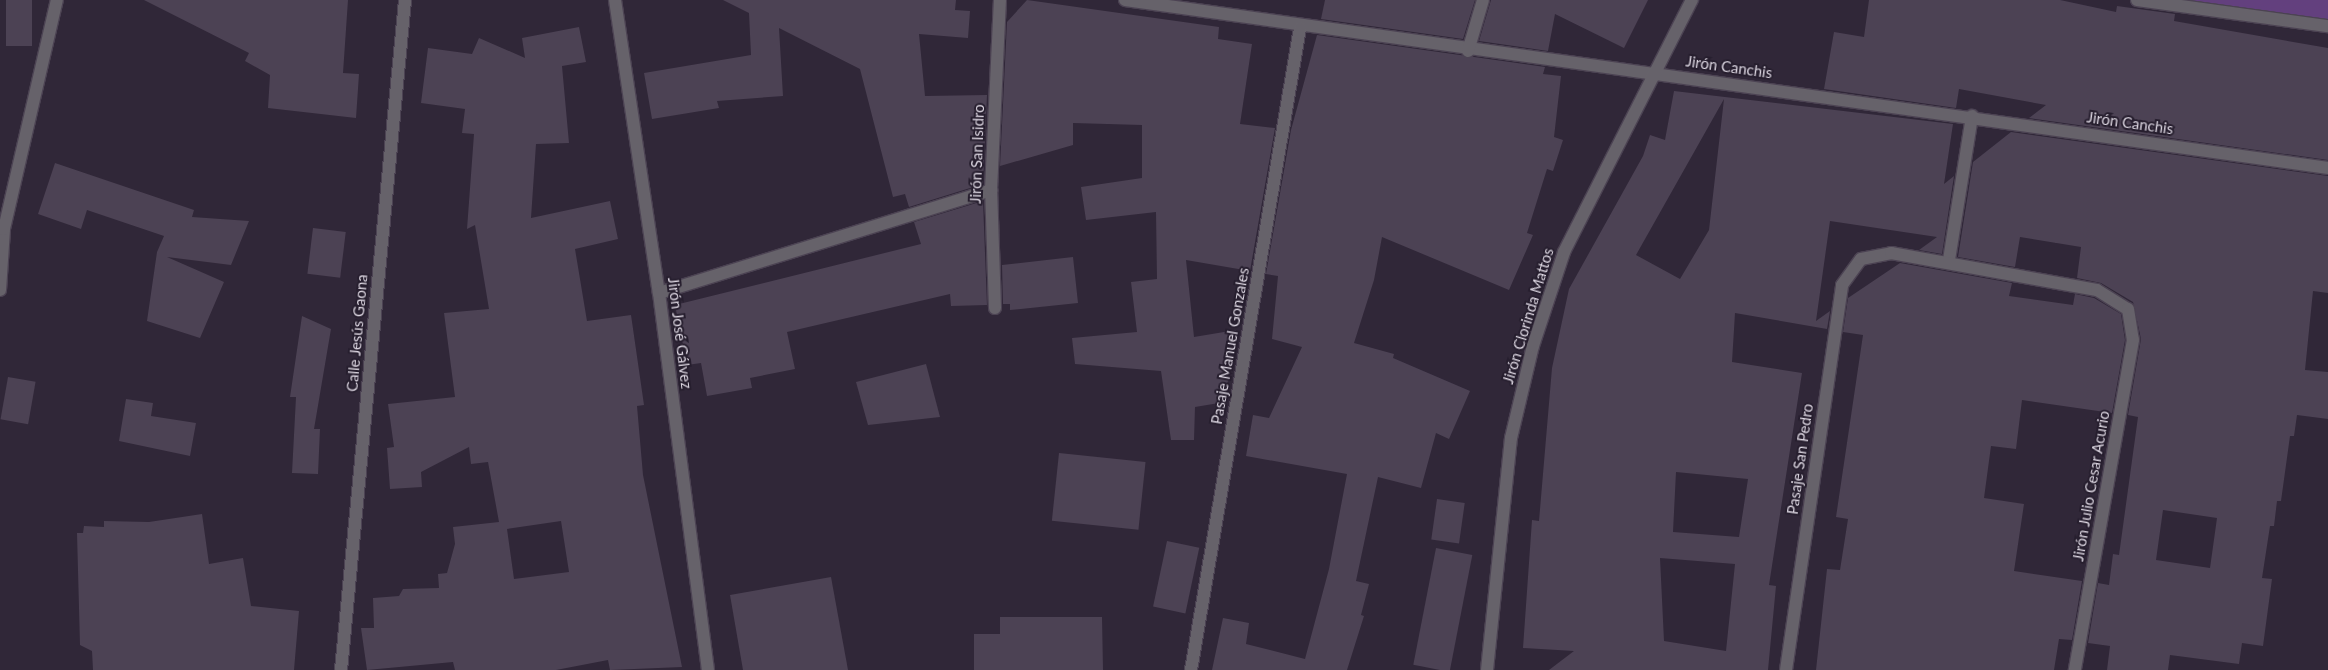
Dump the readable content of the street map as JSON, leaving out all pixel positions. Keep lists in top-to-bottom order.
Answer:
{
  "streets": {
    "street": [
      "Jirón Canchis",
      "Jirón San Isidro",
      "Jirón Clorinda Mattos",
      "Calle Jesús Gaona",
      "Jirón José Gálvez",
      "Pasaje Manuel Gonzales",
      "Pasaje San Pedro",
      "Jirón Julio Cesar Acurio"
    ]
  },
  "crossings": [
    ["Jirón Canchis", "Jirón Clorinda Mattos"],
    ["Jirón Canchis", "Pasaje Manuel Gonzales"],
    ["Pasaje San Pedro", "Jirón Julio Cesar Acurio"]
  ]
}
